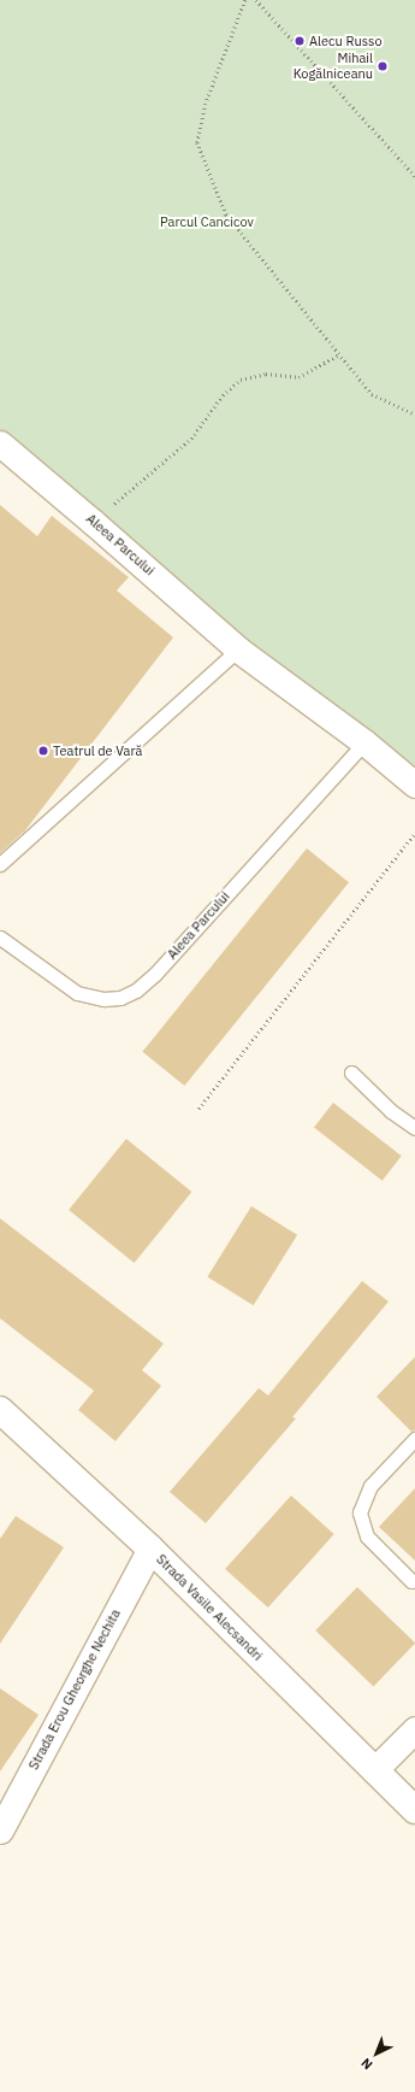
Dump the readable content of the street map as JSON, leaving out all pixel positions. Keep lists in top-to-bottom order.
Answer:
{
  "streets": {
    "street": ["Aleea Parcului", "Strada Vasile Alecsandri", "Strada Erou Gheorghe Nechita"]
  },
  "crossings": [
    ["Strada Vasile Alecsandri", "Strada Erou Gheorghe Nechita"]
  ],
  "parks": ["Parcul Cancicov"],
  "places": ["Alecu Russo", "Mihail Kogălniceanu", "Teatrul de Vară"],
  "north": "bottom left"
}
